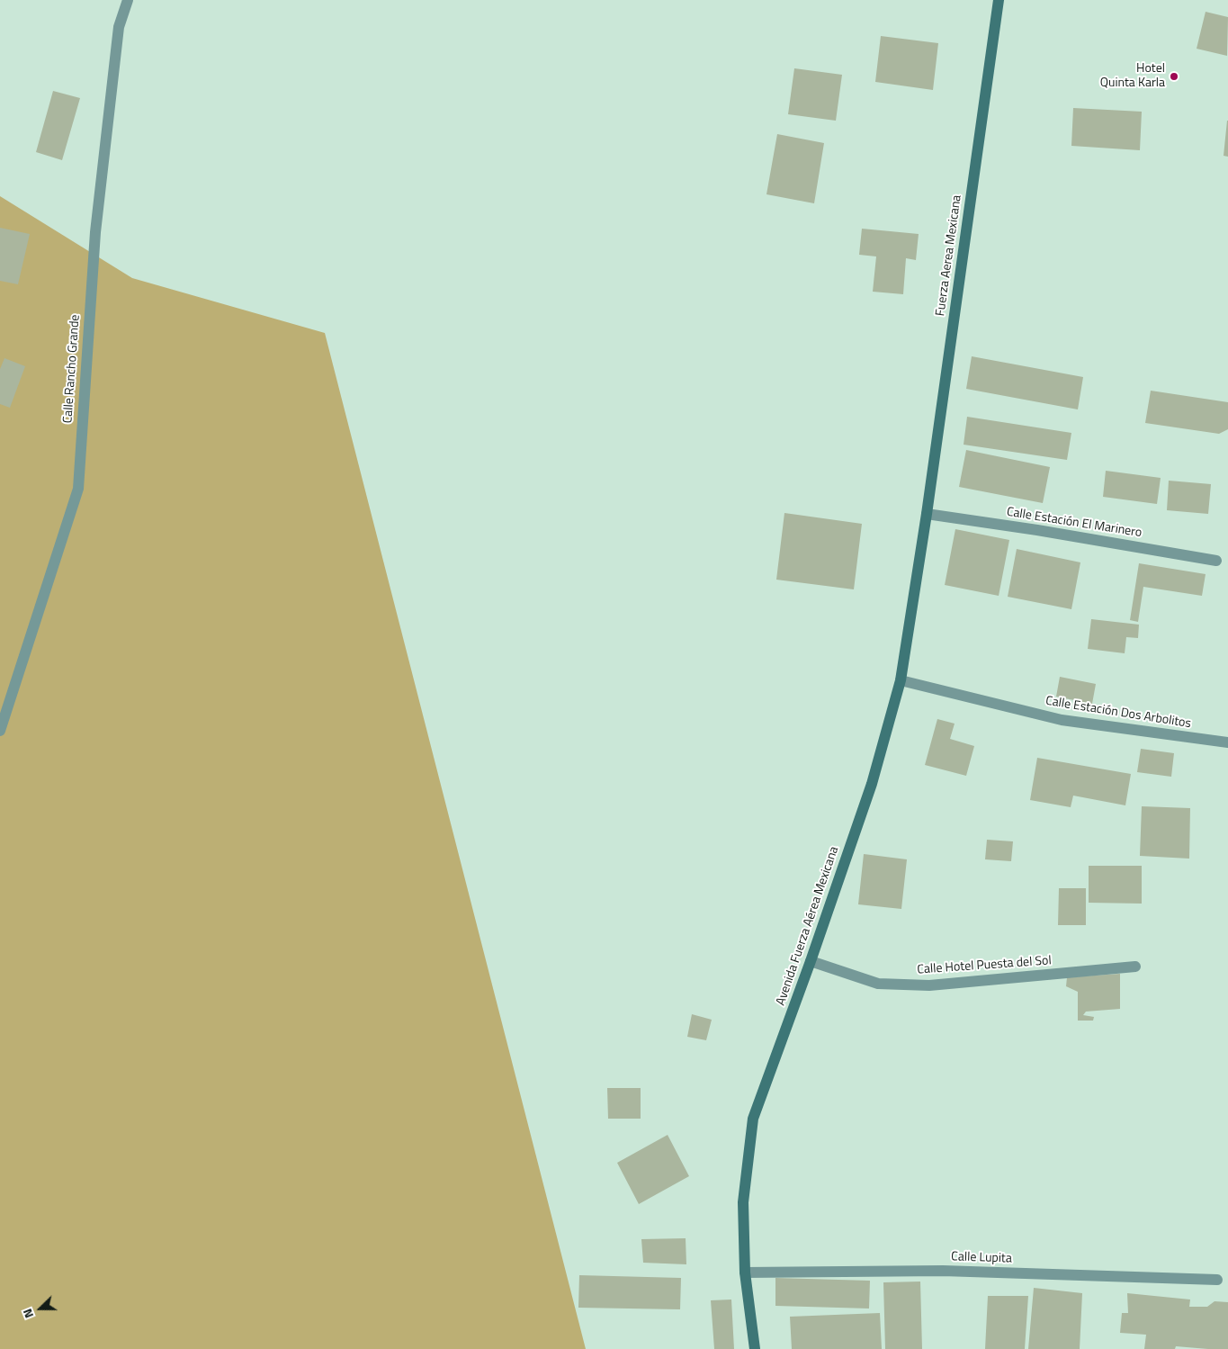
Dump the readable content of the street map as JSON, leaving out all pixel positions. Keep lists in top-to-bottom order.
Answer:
{
  "streets": {
    "main road": ["Fuerza Aerea Mexicana", "Avenida Fuerza Aérea Mexicana"],
    "street": [
      "Calle Rancho Grande",
      "Calle Estación El Marinero",
      "Calle Estación Dos Arbolitos",
      "Calle Hotel Puesta del Sol",
      "Calle Lupita"
    ]
  },
  "crossings": [
    ["Fuerza Aerea Mexicana", "Calle Estación El Marinero"],
    ["Fuerza Aerea Mexicana", "Avenida Fuerza Aérea Mexicana"],
    ["Calle Estación El Marinero", "Avenida Fuerza Aérea Mexicana"],
    ["Calle Estación Dos Arbolitos", "Avenida Fuerza Aérea Mexicana"],
    ["Avenida Fuerza Aérea Mexicana", "Calle Hotel Puesta del Sol"],
    ["Avenida Fuerza Aérea Mexicana", "Calle Lupita"]
  ],
  "places": ["Hotel Quinta Karla"],
  "north": "left"
}
